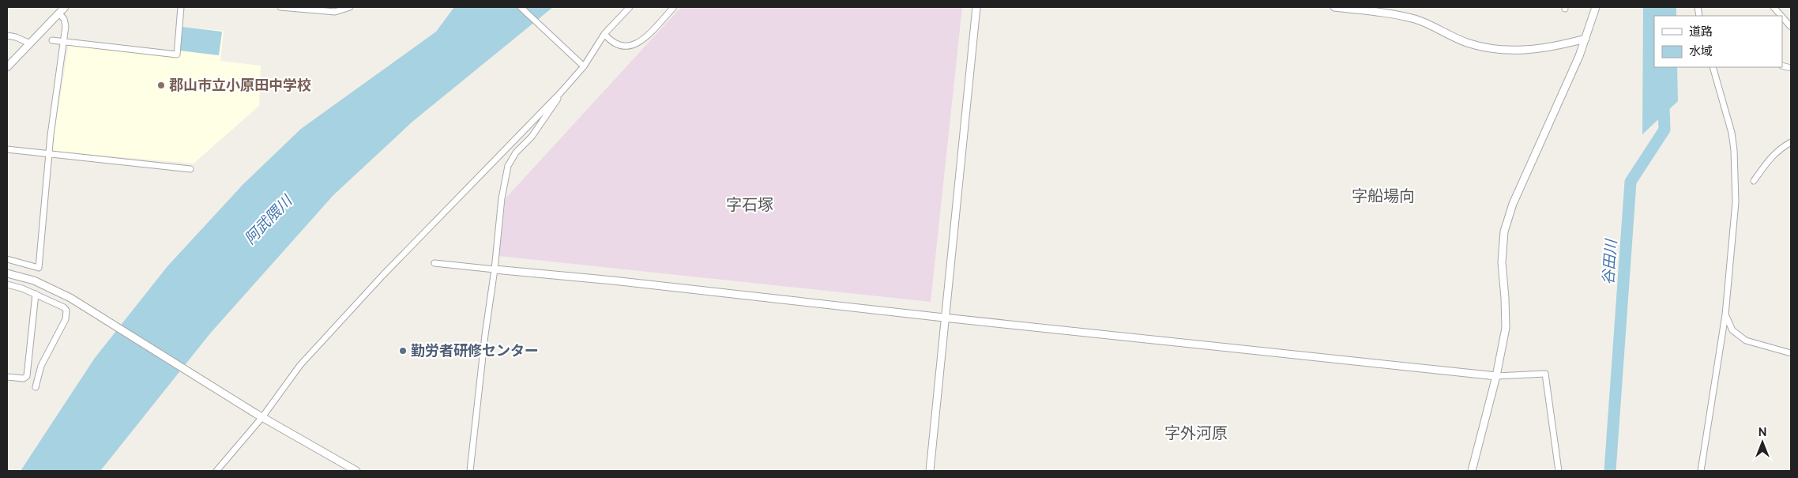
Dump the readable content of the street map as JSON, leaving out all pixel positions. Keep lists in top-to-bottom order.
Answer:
{
  "districts": ["字船場向", "字石塚", "字外河原"],
  "water": ["阿武隈川", "谷田川"],
  "places": ["郡山市立小原田中学校", "勤労者研修センター"],
  "legend": ["道路", "水域"],
  "north": "top"
}
